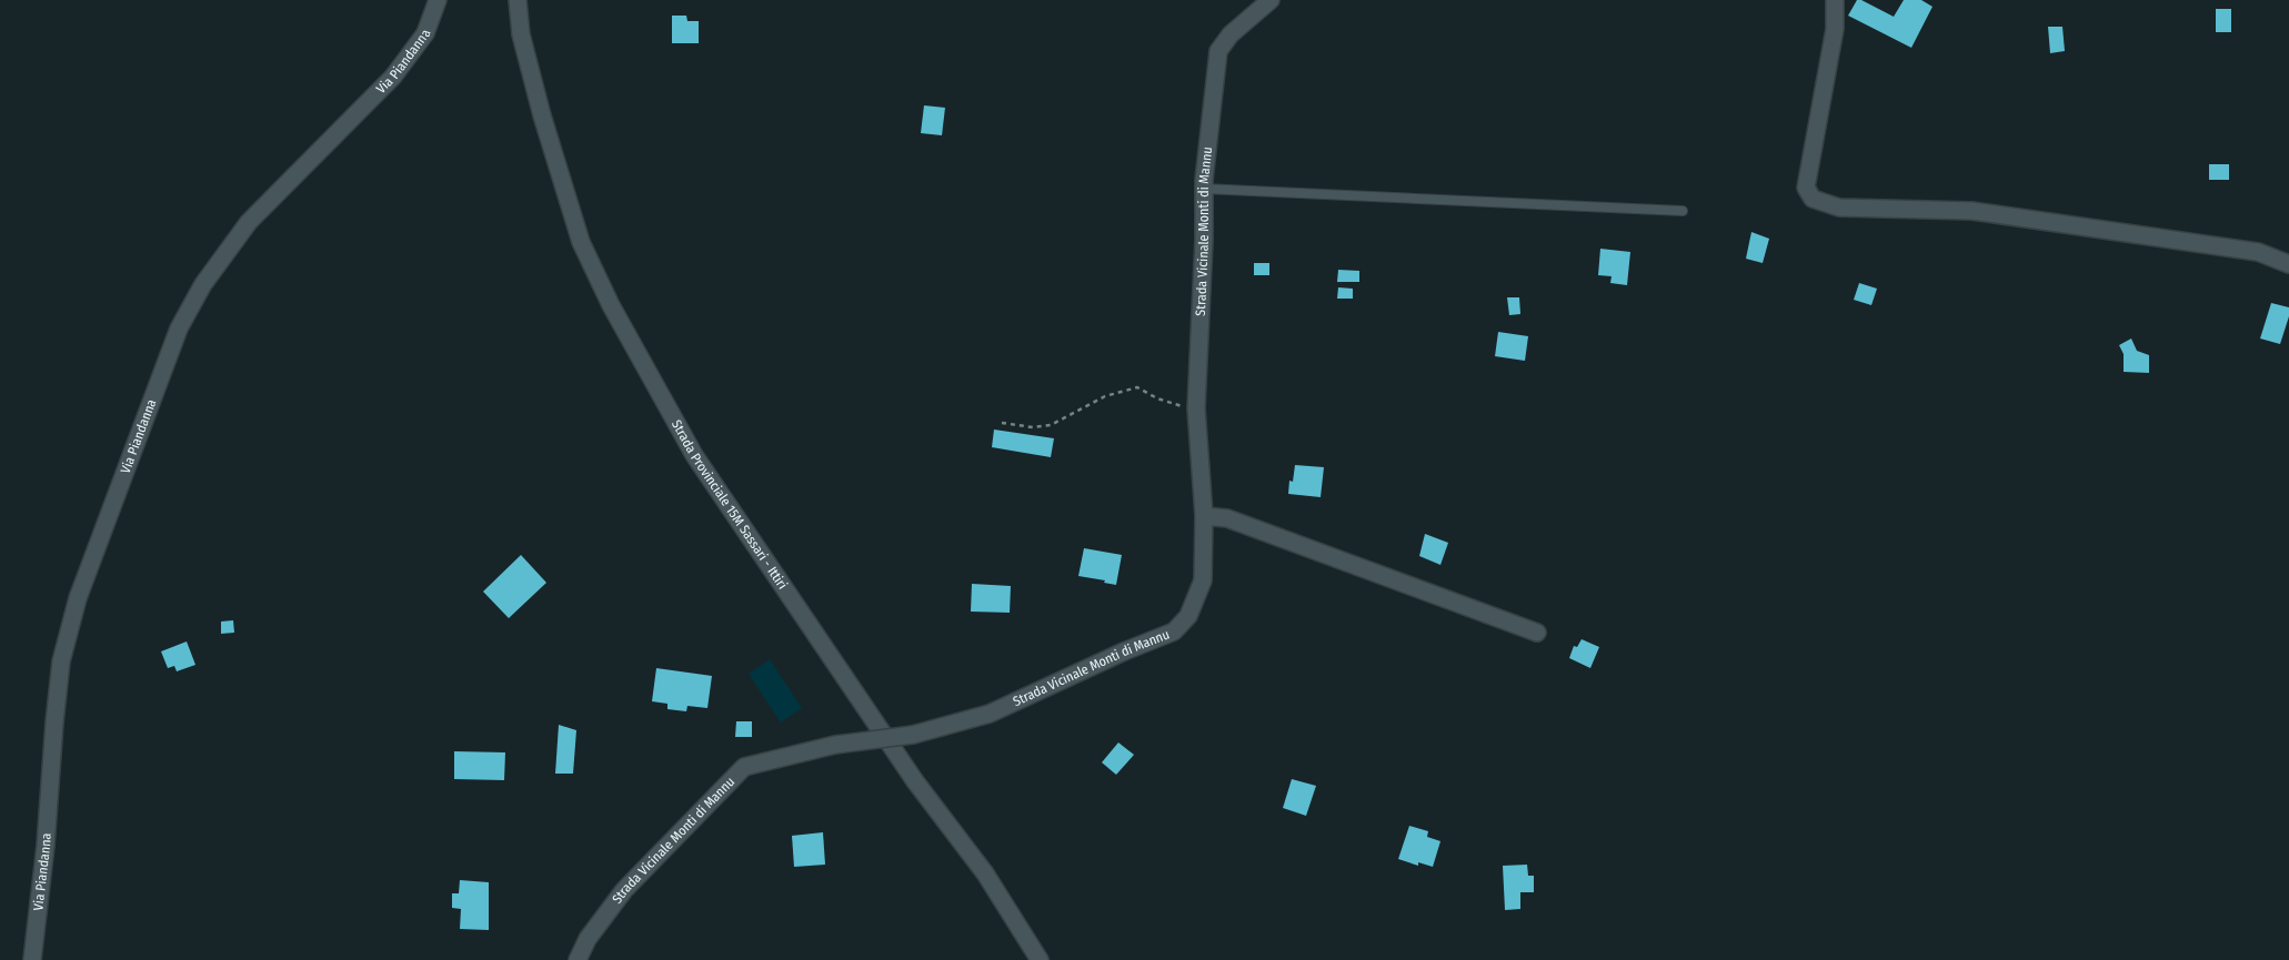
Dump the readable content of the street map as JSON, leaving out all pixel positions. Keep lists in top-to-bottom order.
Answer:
{
  "streets": {
    "street": ["Via Piandanna", "Strada Vicinale Monti di Mannu", "Strada Provinciale 15M Sassari - Ittiri"]
  }
}
